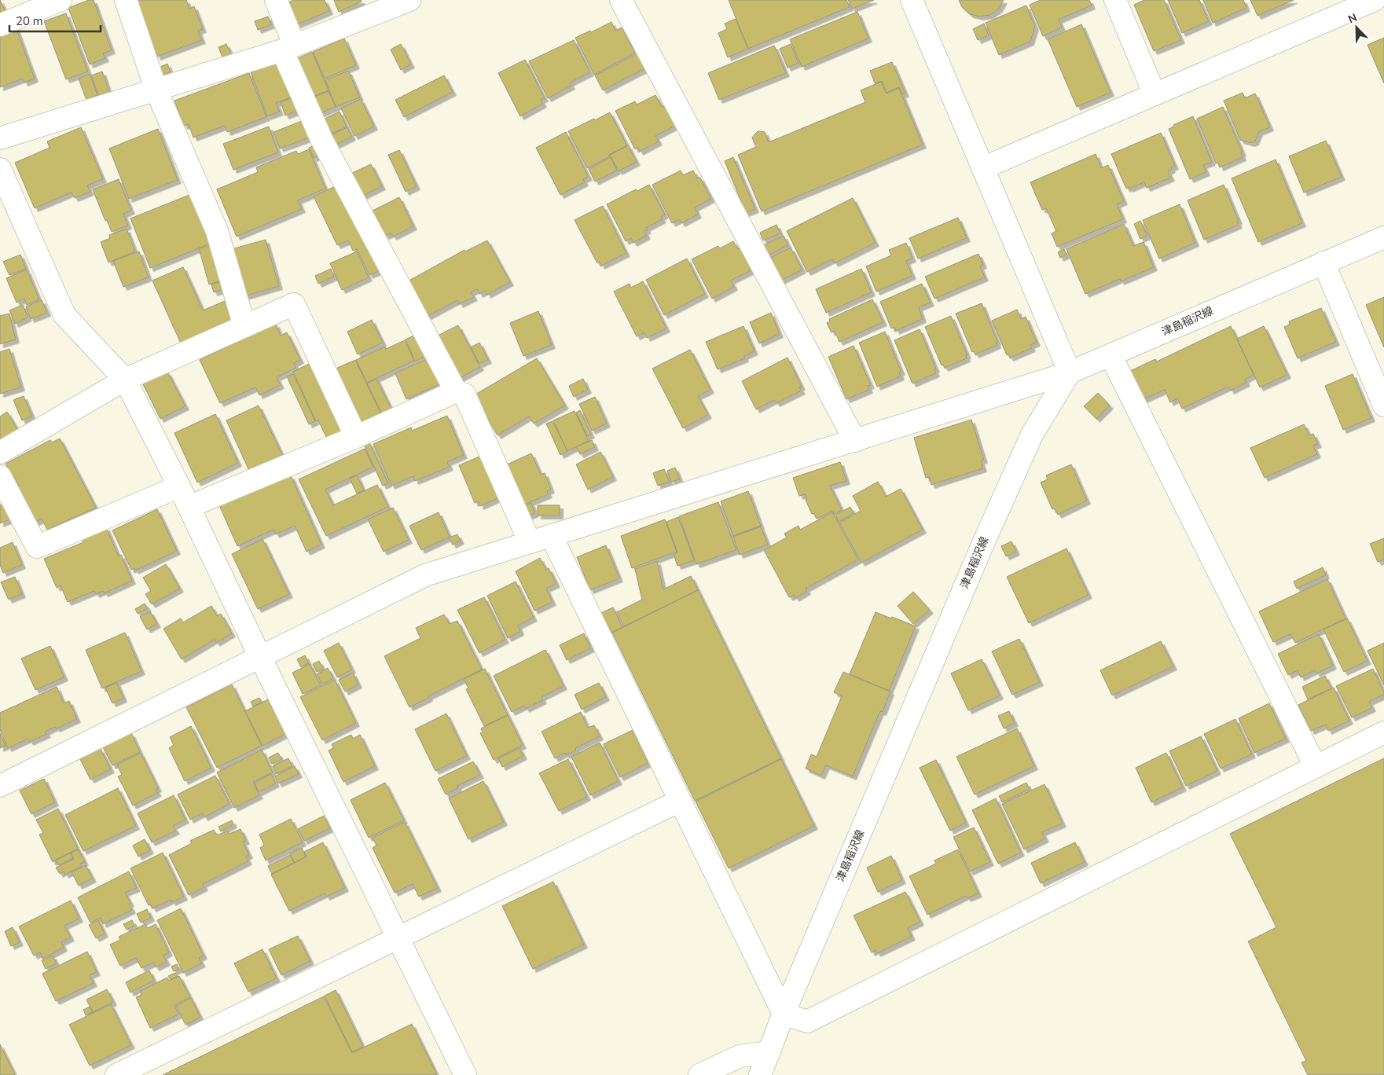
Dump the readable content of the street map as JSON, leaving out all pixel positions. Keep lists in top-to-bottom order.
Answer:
{
  "streets": {
    "street": ["津島稲沢線"]
  },
  "scale_bar": "20 m",
  "north": "top left"
}
